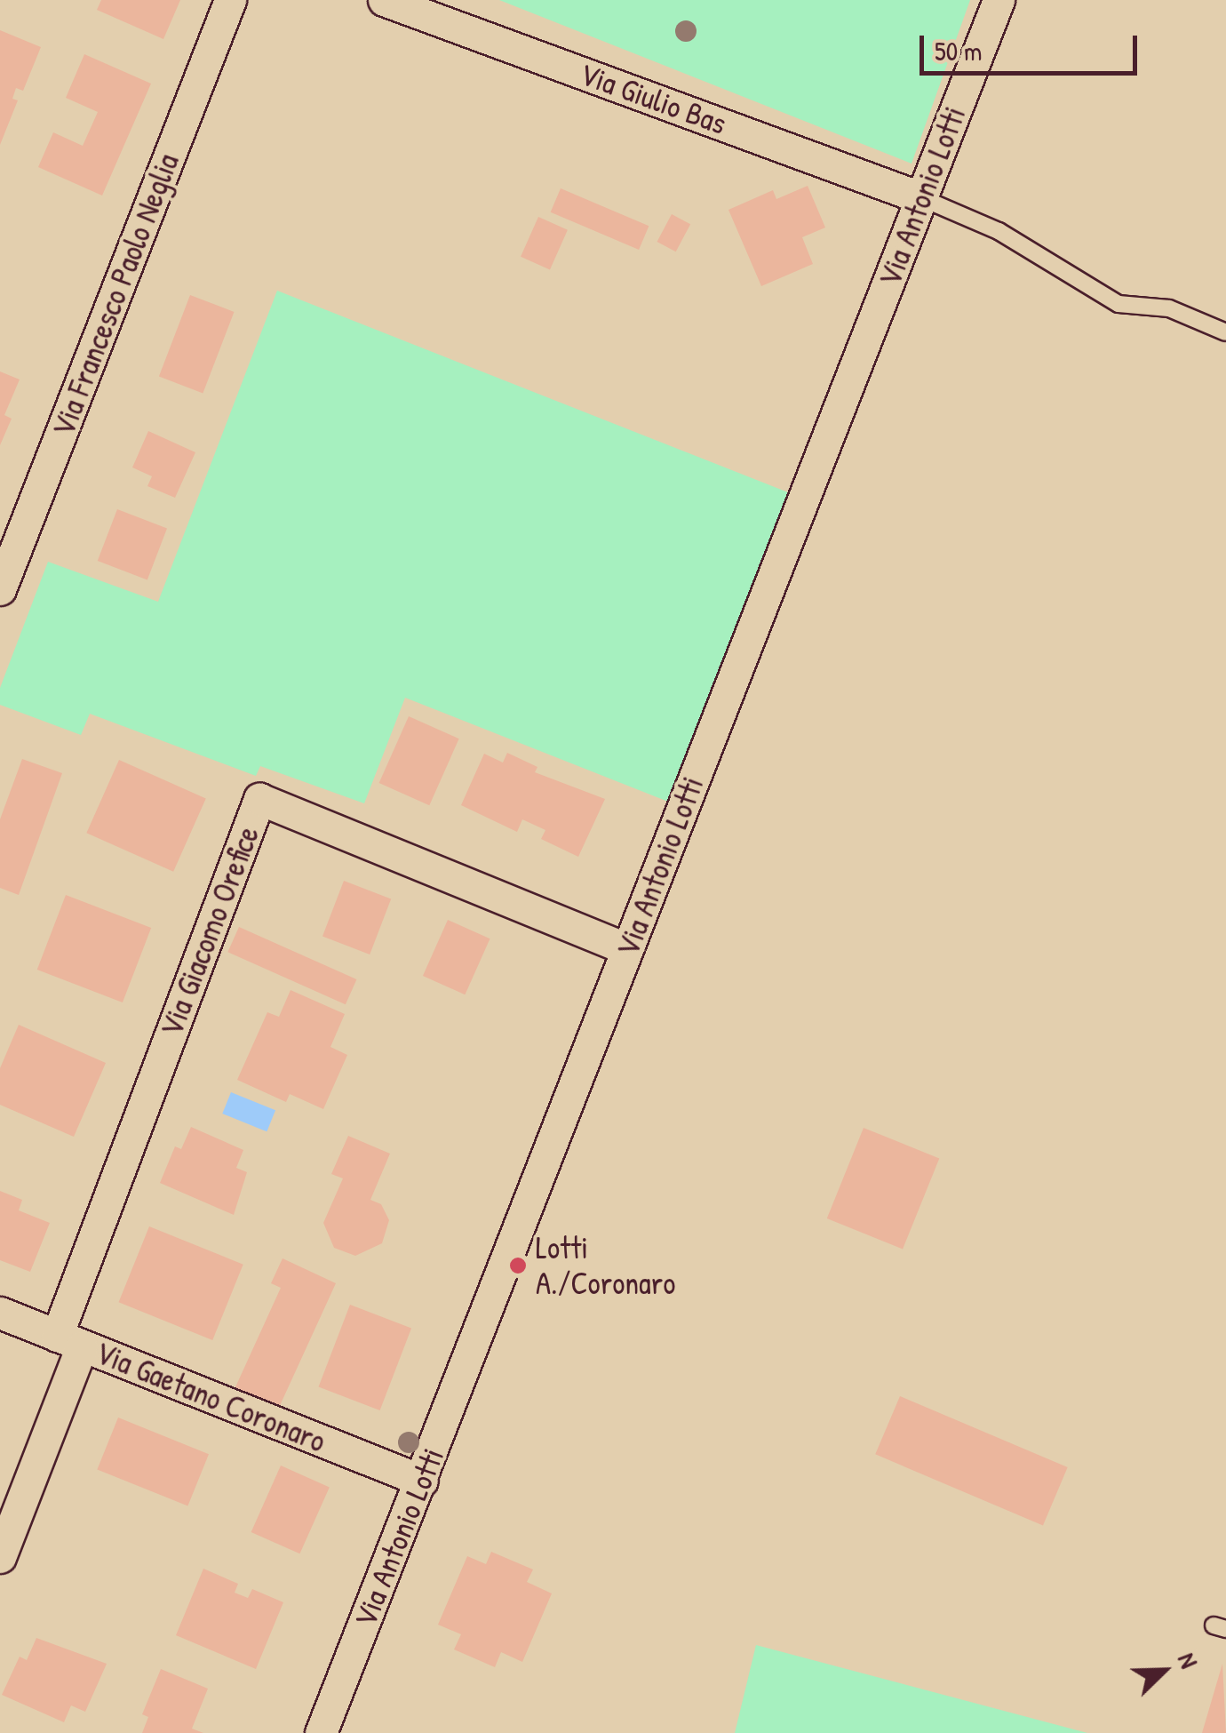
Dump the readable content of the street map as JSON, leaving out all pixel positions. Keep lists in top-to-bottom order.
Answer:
{
  "streets": {
    "street": [
      "Via Giulio Bas",
      "Via Antonio Lotti",
      "Via Francesco Paolo Neglia",
      "Via Giacomo Orefice",
      "Via Gaetano Coronaro"
    ]
  },
  "crossings": [
    ["Via Giulio Bas", "Via Antonio Lotti"],
    ["Via Antonio Lotti", "Via Giacomo Orefice"],
    ["Via Antonio Lotti", "Via Gaetano Coronaro"],
    ["Via Giacomo Orefice", "Via Gaetano Coronaro"]
  ],
  "places": ["Lotti A./Coronaro"],
  "scale_bar": "50 m",
  "north": "top right"
}
